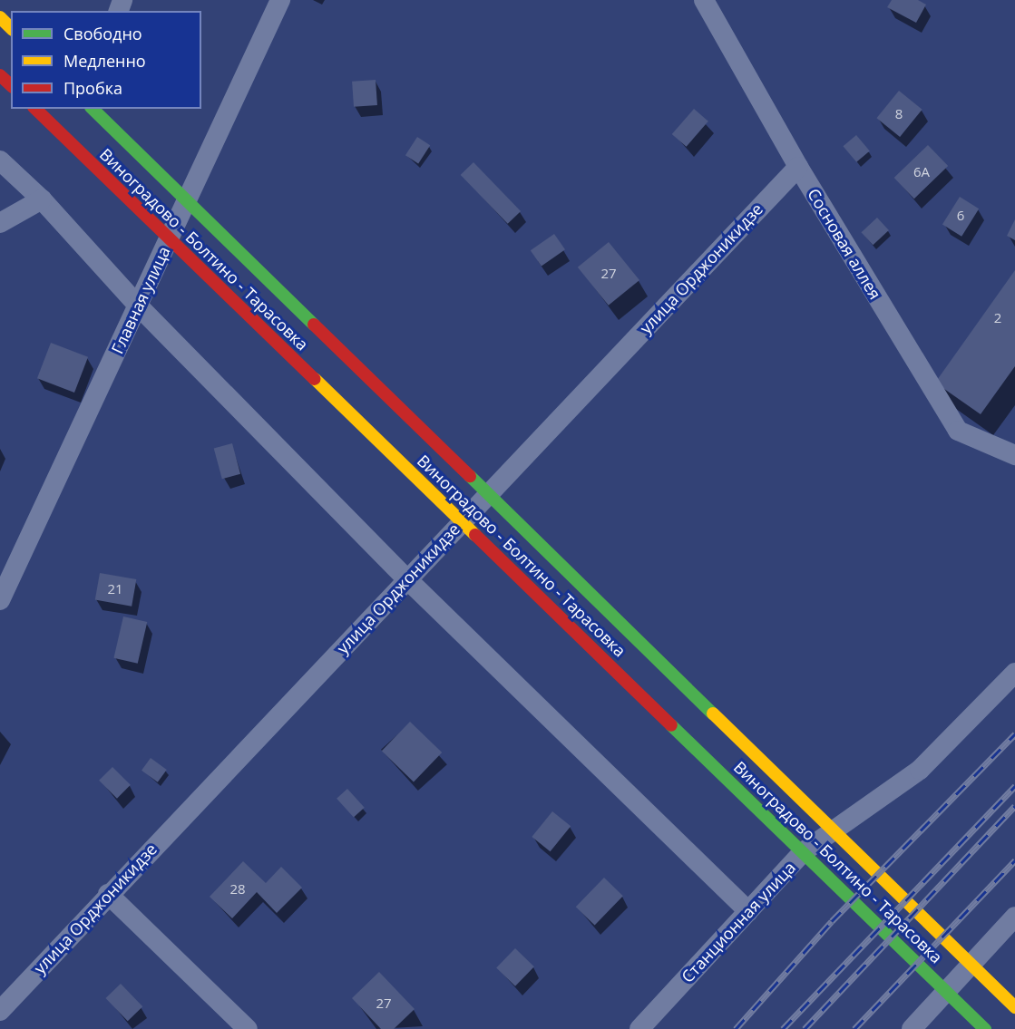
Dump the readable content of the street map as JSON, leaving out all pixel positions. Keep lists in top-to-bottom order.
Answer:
{
  "streets": {
    "main road": ["Виноградово - Болтино - Тарасовка"],
    "street": [
      "Сосновая аллея",
      "улица Орджоникидзе",
      "Главная улица",
      "Станционная улица"
    ]
  },
  "crossings": [
    ["Сосновая аллея", "улица Орджоникидзе"]
  ],
  "house_numbers": [
    "8",
    "6А",
    "6",
    "27",
    "2",
    "21",
    "28",
    "27"
  ],
  "legend": ["Свободно", "Медленно", "Пробка"]
}
